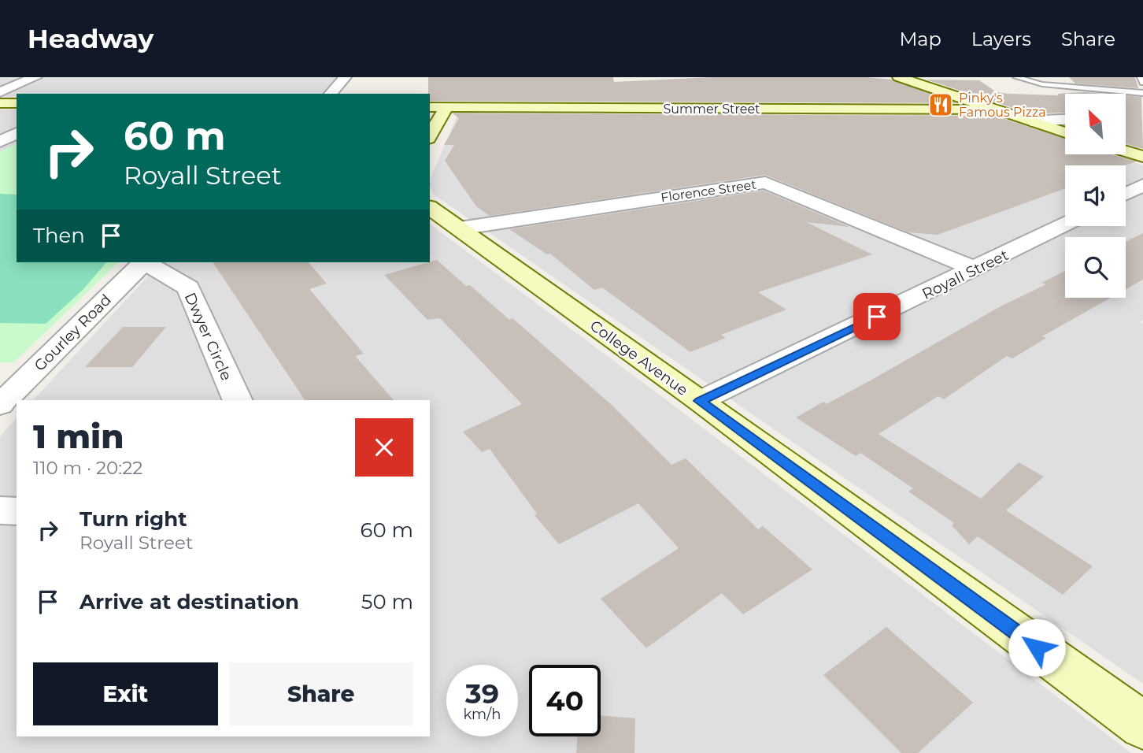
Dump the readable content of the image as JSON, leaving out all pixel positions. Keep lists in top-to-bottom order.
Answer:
{
  "streets": {
    "street": [
      "Summer Street",
      "Florence Street",
      "Royall Street",
      "Gourley Road",
      "Dwyer Circle",
      "College Avenue"
    ]
  },
  "crossings": [
    ["Florence Street", "Royall Street"],
    ["Florence Street", "College Avenue"],
    ["Royall Street", "College Avenue"]
  ],
  "places": {
    "restaurant": ["Pinky's Famous Pizza"]
  },
  "north": "top left",
  "page": {
    "header": "Headway",
    "nav": ["Map", "Layers", "Share"],
    "turn": ["60 m", "Royall Street"],
    "then": "Then",
    "heading": ["1 min", "110 m · 20:22"],
    "list": [
      {
        "name": "Turn right",
        "note": "Royall Street",
        "value": "60 m"
      },
      {
        "name": "Arrive at destination",
        "value": "50 m"
      }
    ],
    "buttons": ["Exit", "Share"],
    "speed": "39 km/h",
    "limit": "40"
  }
}
